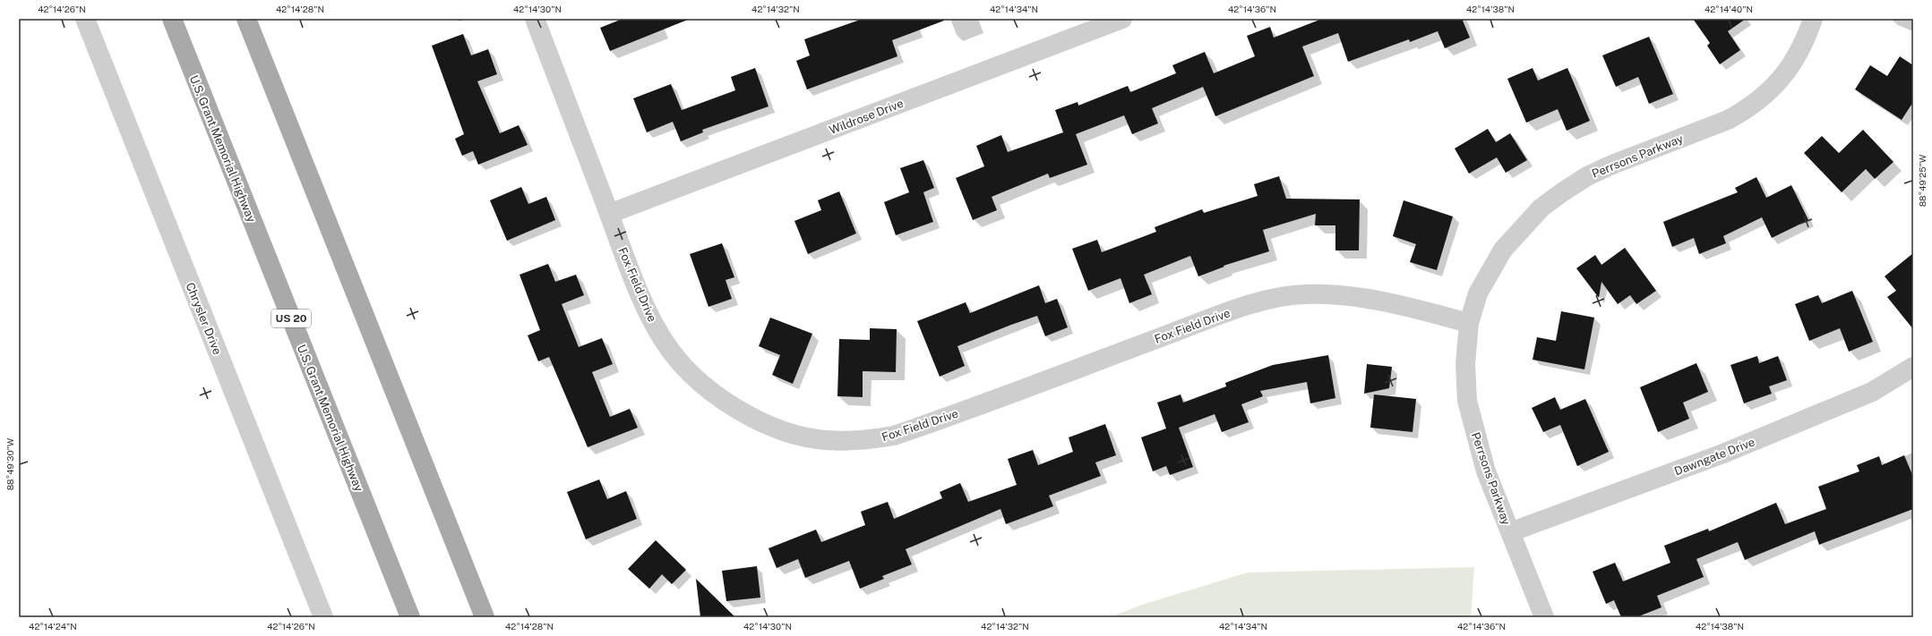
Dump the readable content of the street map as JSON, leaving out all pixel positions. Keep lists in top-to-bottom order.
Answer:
{
  "streets": {
    "main road": ["U.S. Grant Memorial Highway", "US 20"],
    "street": [
      "Wildrose Drive",
      "Perrsons Parkway",
      "Fox Field Drive",
      "Chrysler Drive",
      "Dawngate Drive"
    ]
  },
  "crossings": [
    ["Wildrose Drive", "Fox Field Drive"],
    ["Perrsons Parkway", "Fox Field Drive"],
    ["Perrsons Parkway", "Dawngate Drive"]
  ],
  "coordinates": [
    "42°14'26\"N",
    "42°14'28\"N",
    "42°14'30\"N",
    "42°14'32\"N",
    "42°14'34\"N",
    "42°14'36\"N",
    "42°14'38\"N",
    "42°14'40\"N",
    "88°49'25\"W",
    "88°49'30\"W",
    "42°14'24\"N"
  ]
}
